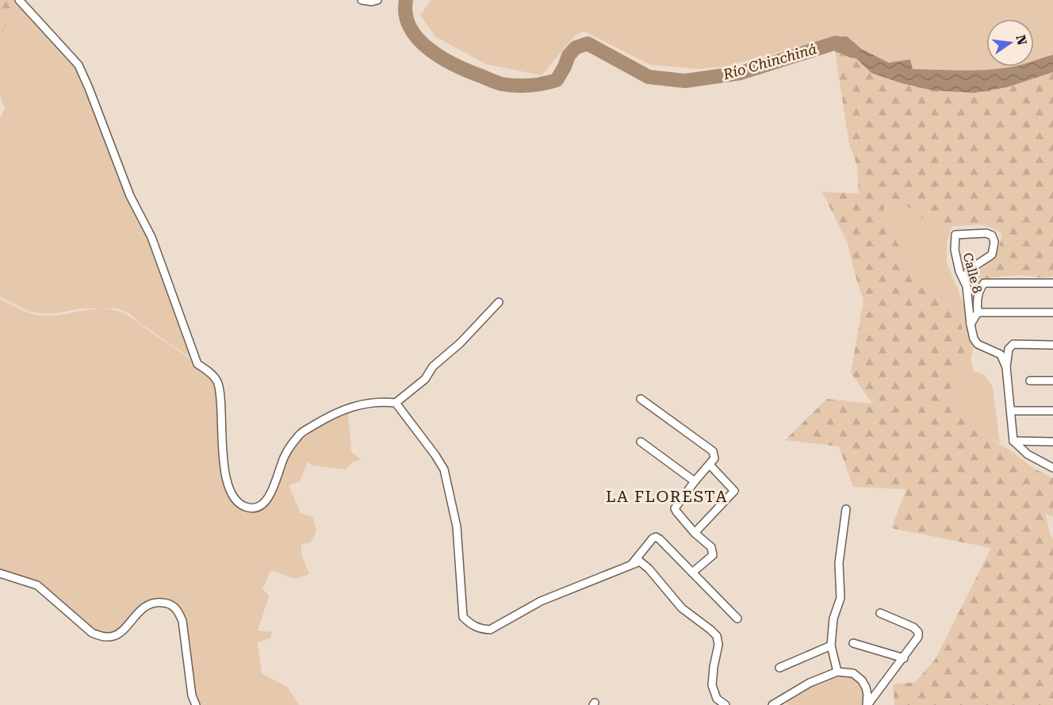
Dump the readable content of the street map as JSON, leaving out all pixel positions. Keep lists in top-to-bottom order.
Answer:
{
  "streets": {
    "street": ["Calle 8"]
  },
  "districts": ["LA FLORESTA"],
  "water": ["Río Chinchiná"],
  "north": "right"
}
